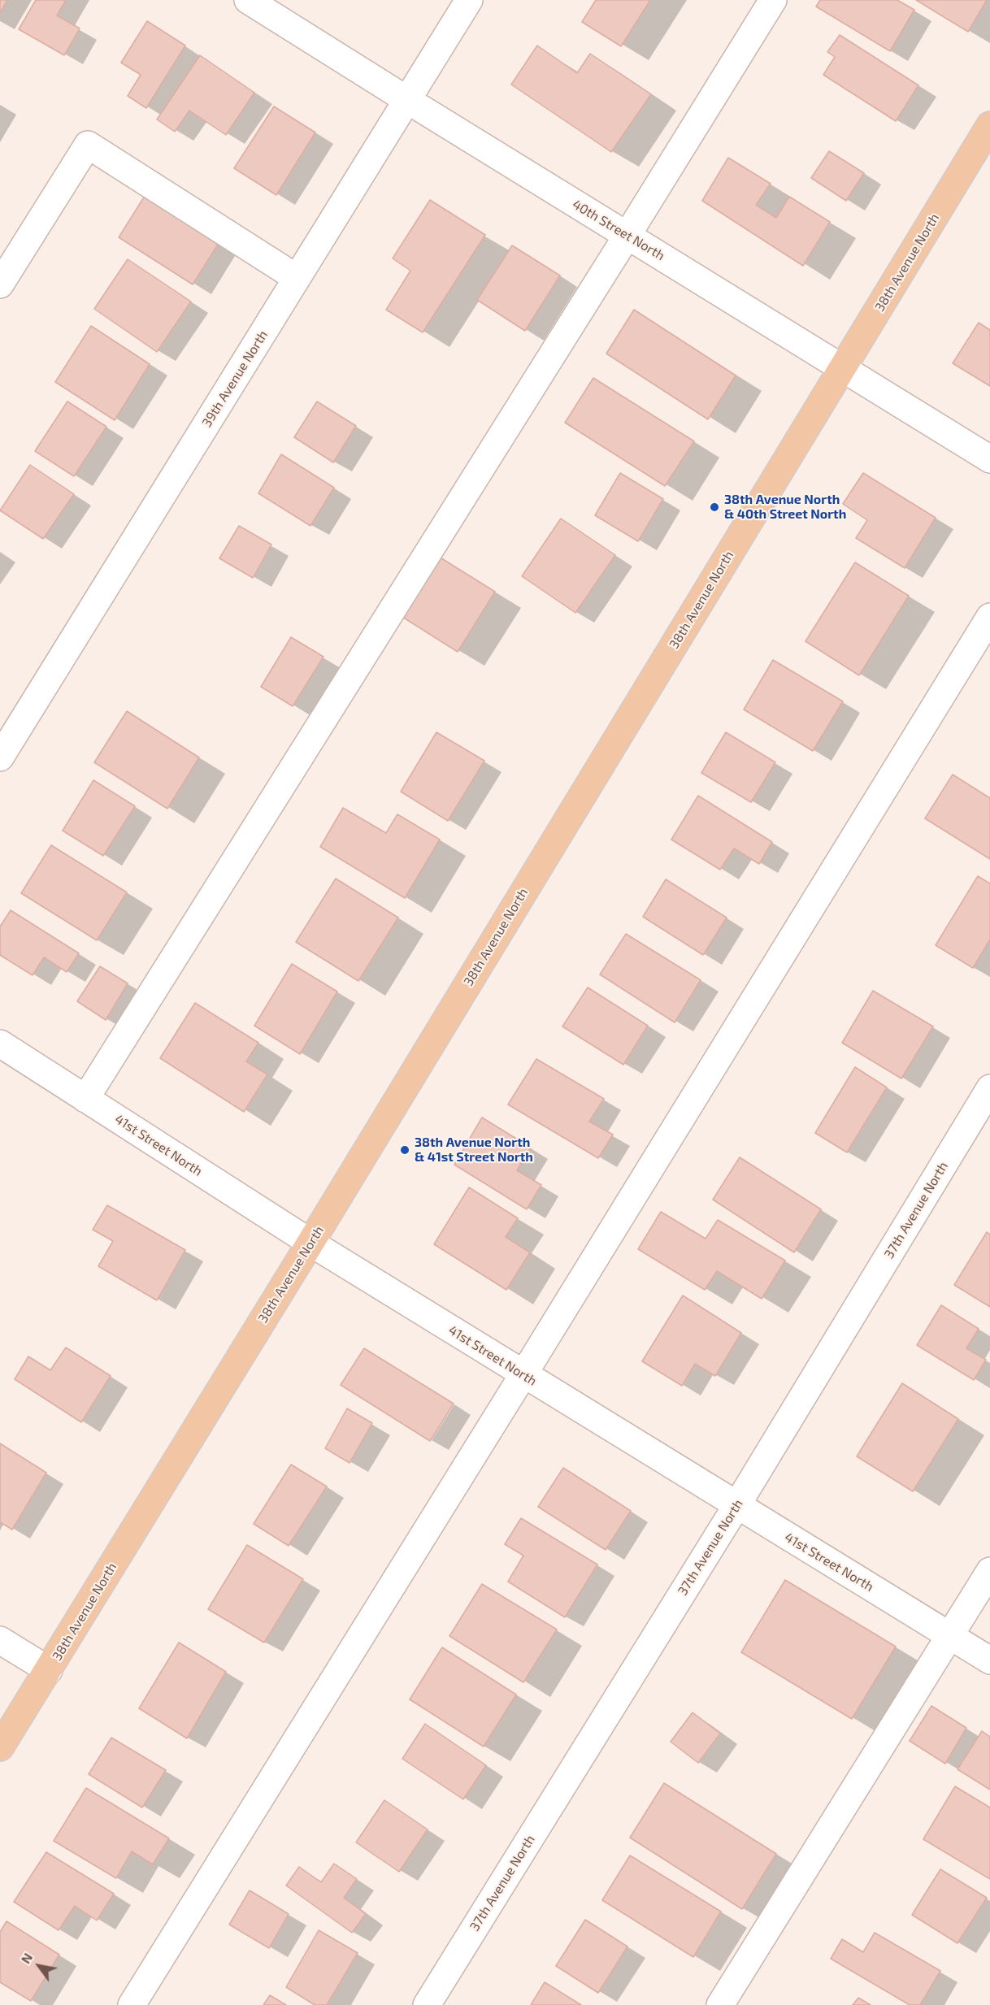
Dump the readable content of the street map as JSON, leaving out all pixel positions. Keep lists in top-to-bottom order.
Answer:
{
  "streets": {
    "main road": ["38th Avenue North"],
    "street": [
      "40th Street North",
      "39th Avenue North",
      "41st Street North",
      "37th Avenue North"
    ]
  },
  "crossings": [
    ["40th Street North", "38th Avenue North"],
    ["40th Street North", "39th Avenue North"],
    ["38th Avenue North", "41st Street North"],
    ["41st Street North", "37th Avenue North"]
  ],
  "places": ["38th Avenue North & 40th Street North", "38th Avenue North & 41st Street North"],
  "north": "top left"
}
